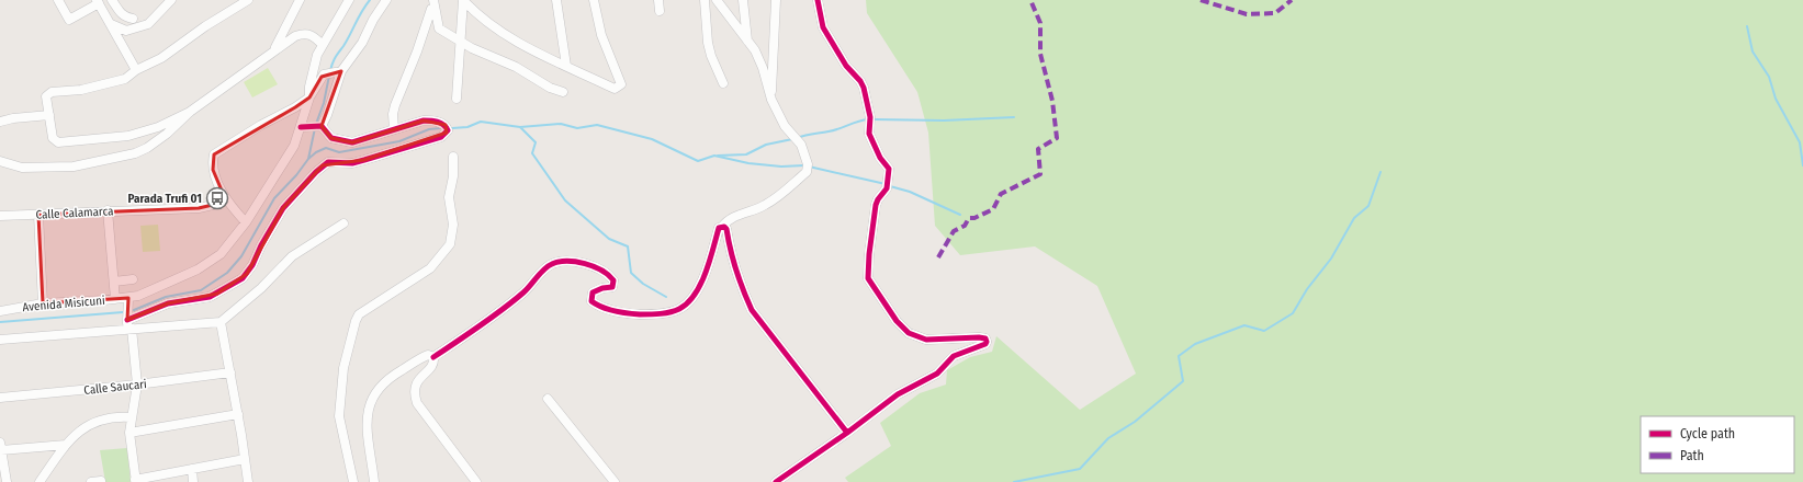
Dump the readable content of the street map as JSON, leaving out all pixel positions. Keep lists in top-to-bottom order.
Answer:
{
  "streets": {
    "street": ["Calle Calamarca", "Avenida Misicuni", "Calle Saucari"]
  },
  "places": {
    "bus stop": ["Parada Trufi 01"]
  },
  "legend": ["Cycle path", "Path"]
}
